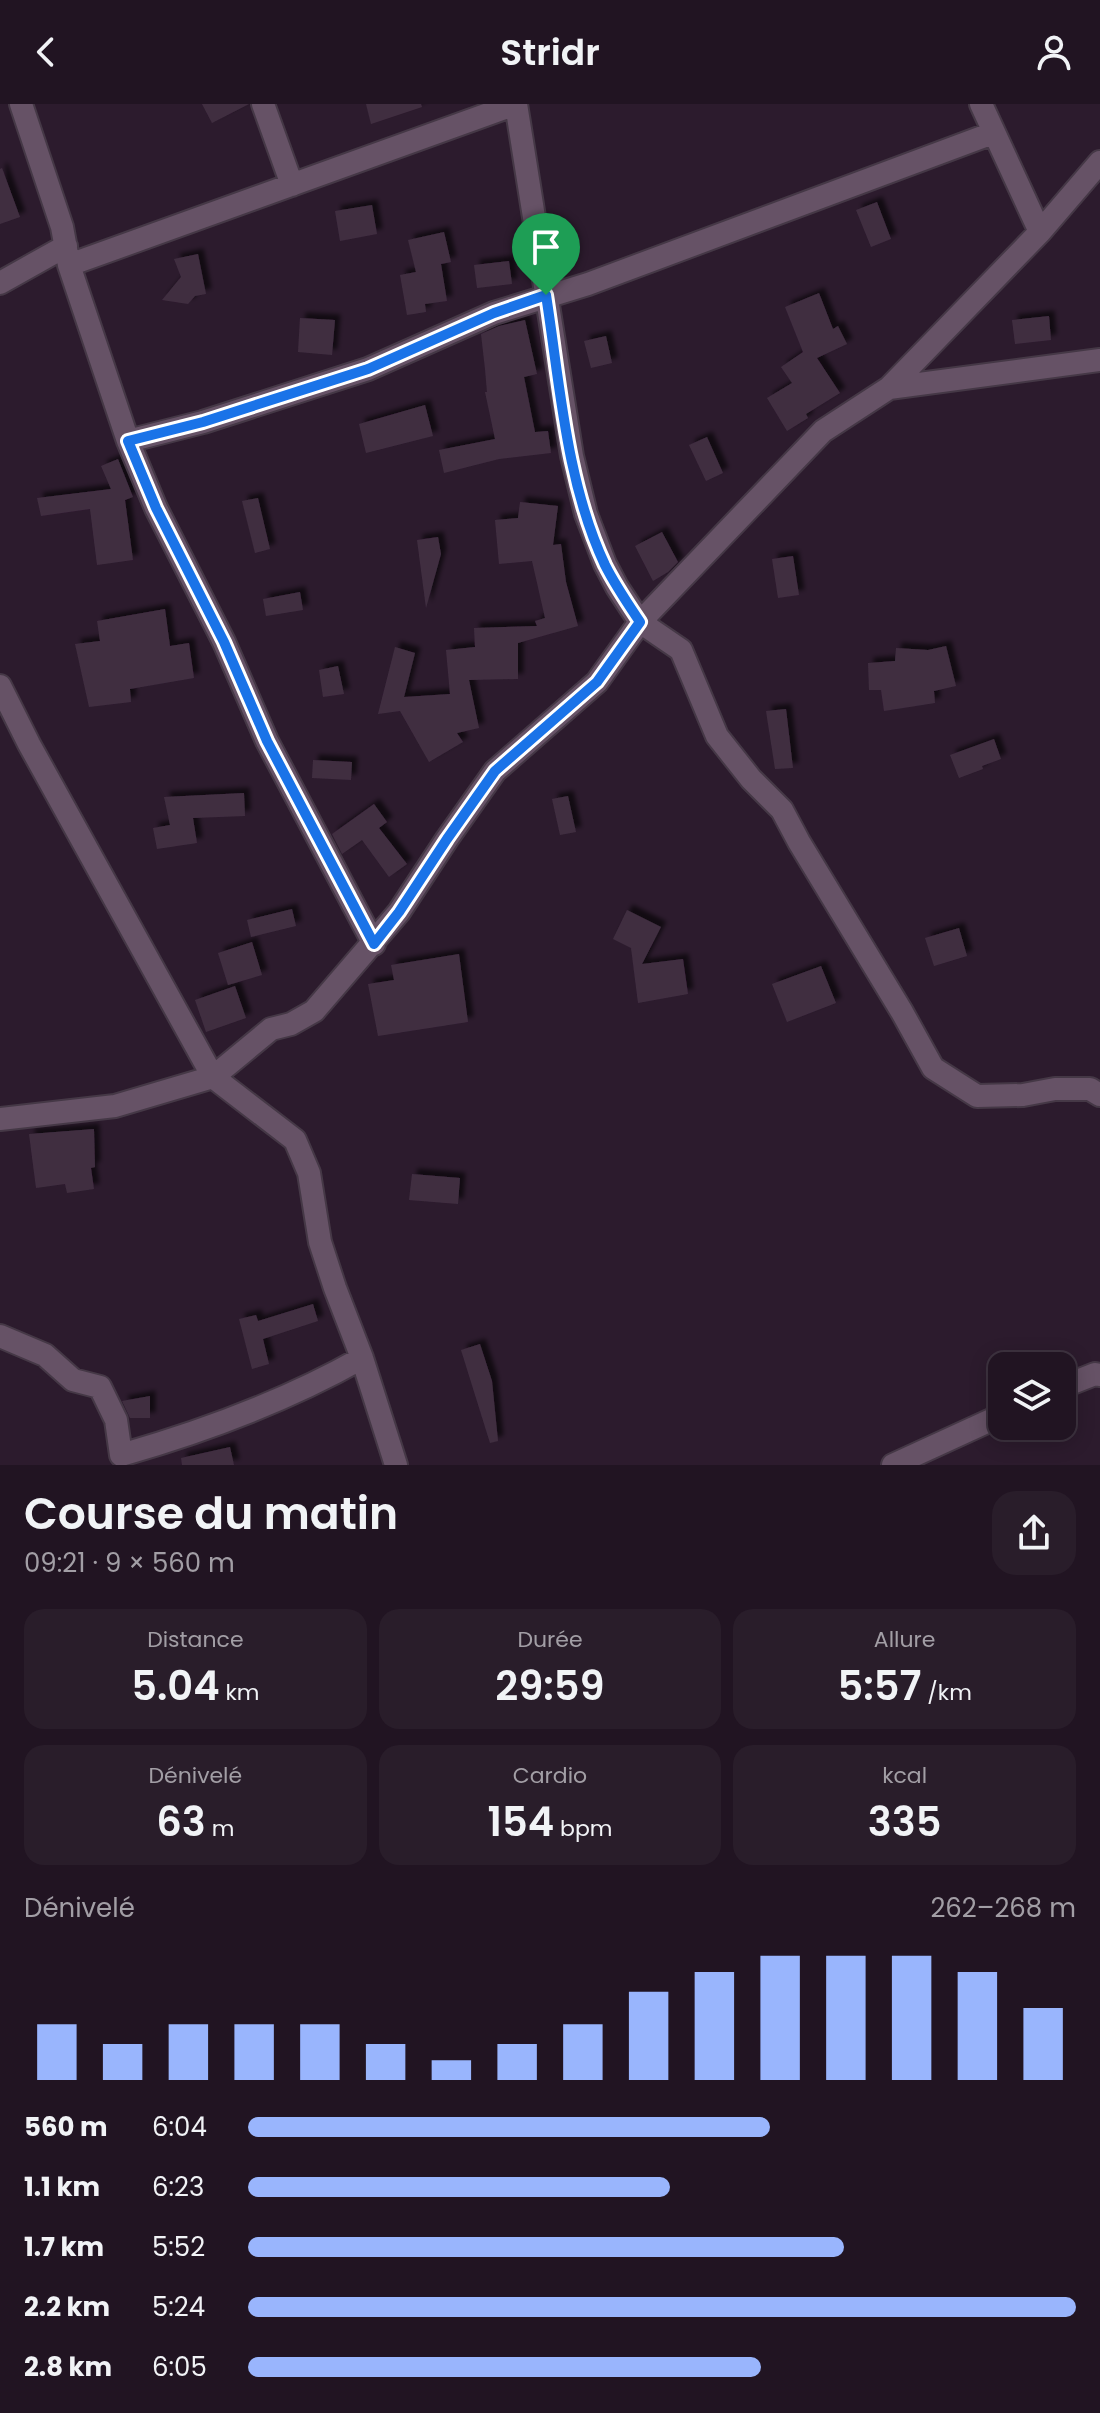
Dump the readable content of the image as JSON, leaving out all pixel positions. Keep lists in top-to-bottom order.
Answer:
{
  "page": {
    "header": "Stridr",
    "heading": ["Course du matin", "09:21 · 9 × 560 m"],
    "stats": [
      ["Distance", "5.04 km"],
      ["Durée", "29:59"],
      ["Allure", "5:57 /km"],
      ["Dénivelé", "63 m"],
      ["Cardio", "154 bpm"],
      ["kcal", "335"]
    ],
    "chart": ["Dénivelé", "262–268 m"],
    "list": [
      {
        "name": "560 m",
        "note": "6:04"
      },
      {
        "name": "1.1 km",
        "note": "6:23"
      },
      {
        "name": "1.7 km",
        "note": "5:52"
      },
      {
        "name": "2.2 km",
        "note": "5:24"
      },
      {
        "name": "2.8 km",
        "note": "6:05"
      }
    ]
  }
}
